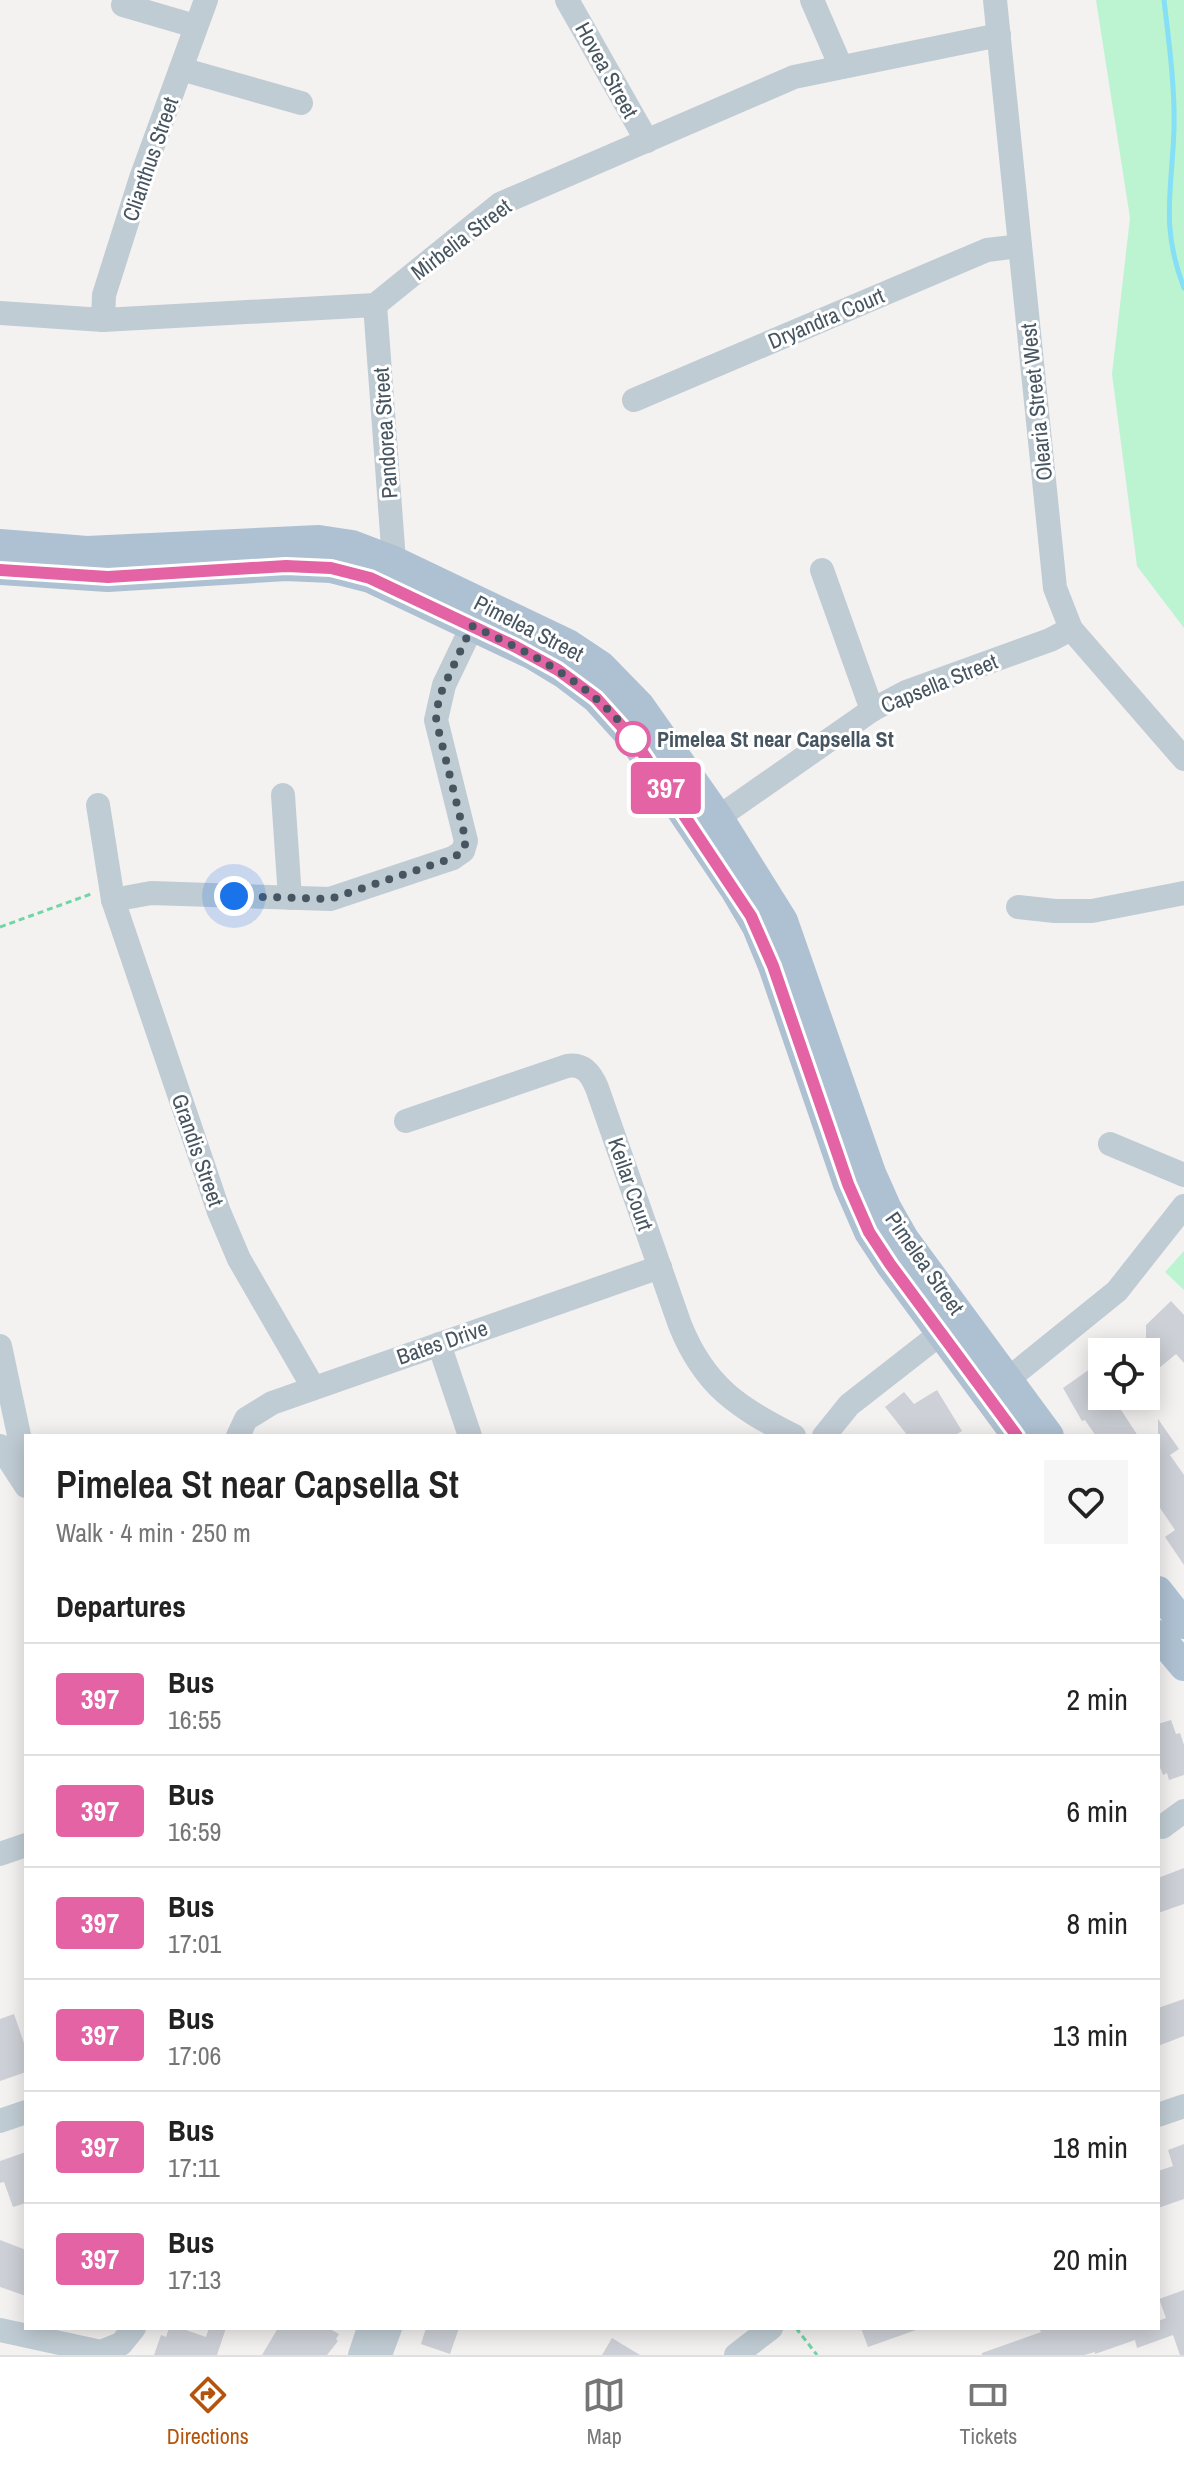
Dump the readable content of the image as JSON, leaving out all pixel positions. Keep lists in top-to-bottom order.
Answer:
{
  "streets": {
    "main road": ["Pimelea Street"],
    "street": [
      "Hovea Street",
      "Clianthus Street",
      "Mirbelia Street",
      "Dryandra Court",
      "Olearia Street West",
      "Pandorea Street",
      "Capsella Street",
      "Grandis Street",
      "Keilar Court",
      "Bates Drive"
    ]
  },
  "crossings": [
    ["Hovea Street", "Mirbelia Street"],
    ["Mirbelia Street", "Olearia Street West"],
    ["Mirbelia Street", "Pandorea Street"],
    ["Dryandra Court", "Olearia Street West"],
    ["Olearia Street West", "Capsella Street"],
    ["Pandorea Street", "Pimelea Street"],
    ["Pimelea Street", "Capsella Street"],
    ["Grandis Street", "Bates Drive"],
    ["Keilar Court", "Bates Drive"]
  ],
  "places": ["Pimelea St near Capsella St"],
  "lines": ["bus line 397"],
  "page": {
    "on_map": "397",
    "heading": [
      ["Pimelea St near Capsella St", "Walk · 4 min · 250 m"],
      "Departures"
    ],
    "list": [
      {
        "mark": "397",
        "name": "Bus",
        "note": "16:55",
        "value": "2 min"
      },
      {
        "mark": "397",
        "name": "Bus",
        "note": "16:59",
        "value": "6 min"
      },
      {
        "mark": "397",
        "name": "Bus",
        "note": "17:01",
        "value": "8 min"
      },
      {
        "mark": "397",
        "name": "Bus",
        "note": "17:06",
        "value": "13 min"
      },
      {
        "mark": "397",
        "name": "Bus",
        "note": "17:11",
        "value": "18 min"
      },
      {
        "mark": "397",
        "name": "Bus",
        "note": "17:13",
        "value": "20 min"
      }
    ],
    "tabs": ["Directions", "Map", "Tickets"]
  }
}
